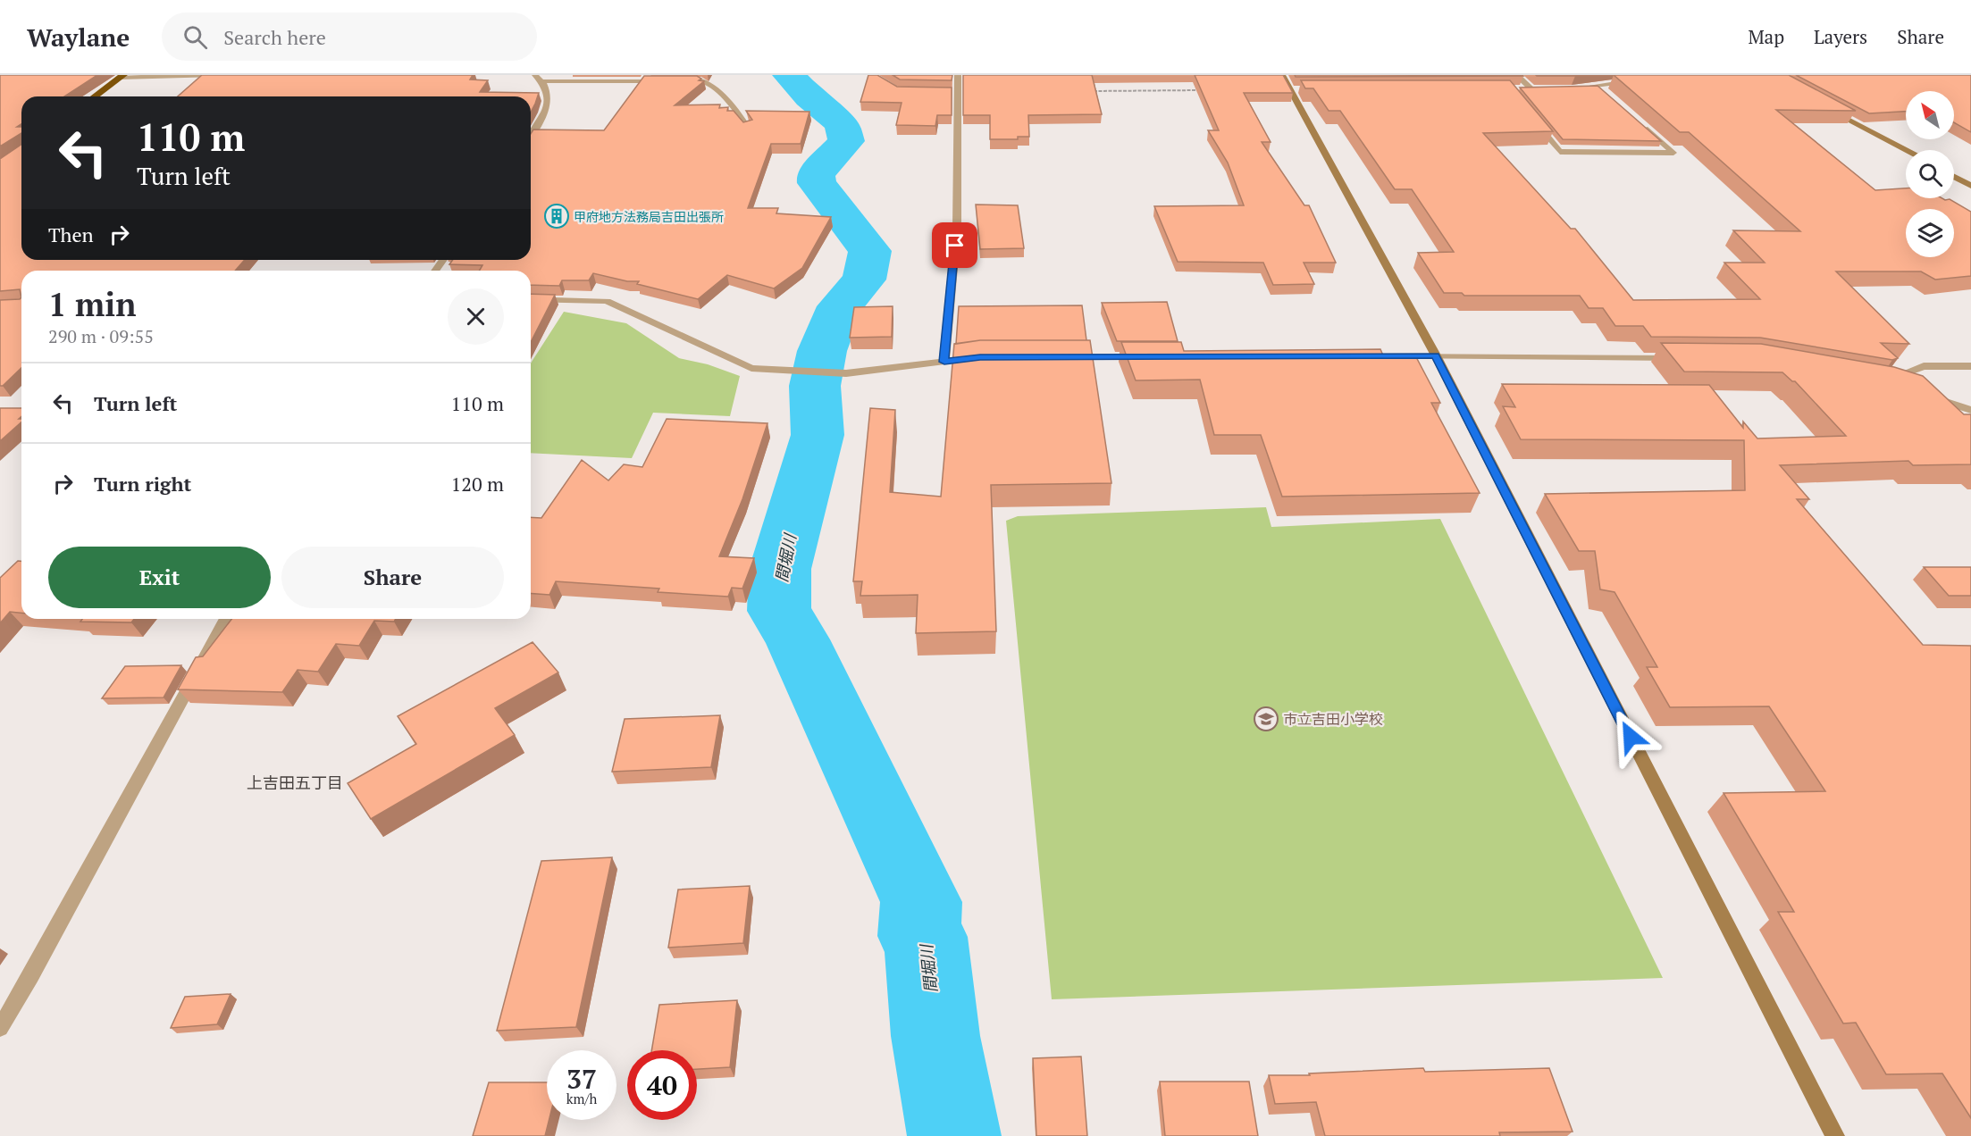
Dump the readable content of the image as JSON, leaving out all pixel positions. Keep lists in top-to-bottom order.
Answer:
{
  "districts": ["上吉田五丁目"],
  "water": ["間堀川"],
  "places": {
    "building": ["甲府地方法務局吉田出張所"],
    "school or university": ["市立吉田小学校"]
  },
  "north": "top left",
  "page": {
    "header": "Waylane",
    "search": "Search here",
    "nav": ["Map", "Layers", "Share"],
    "turn": ["110 m", "Turn left"],
    "then": "Then",
    "heading": ["1 min", "290 m · 09:55"],
    "list": [
      {
        "name": "Turn left",
        "value": "110 m"
      },
      {
        "name": "Turn right",
        "value": "120 m"
      }
    ],
    "buttons": ["Exit", "Share"],
    "speed": "37 km/h",
    "limit": "40"
  }
}
